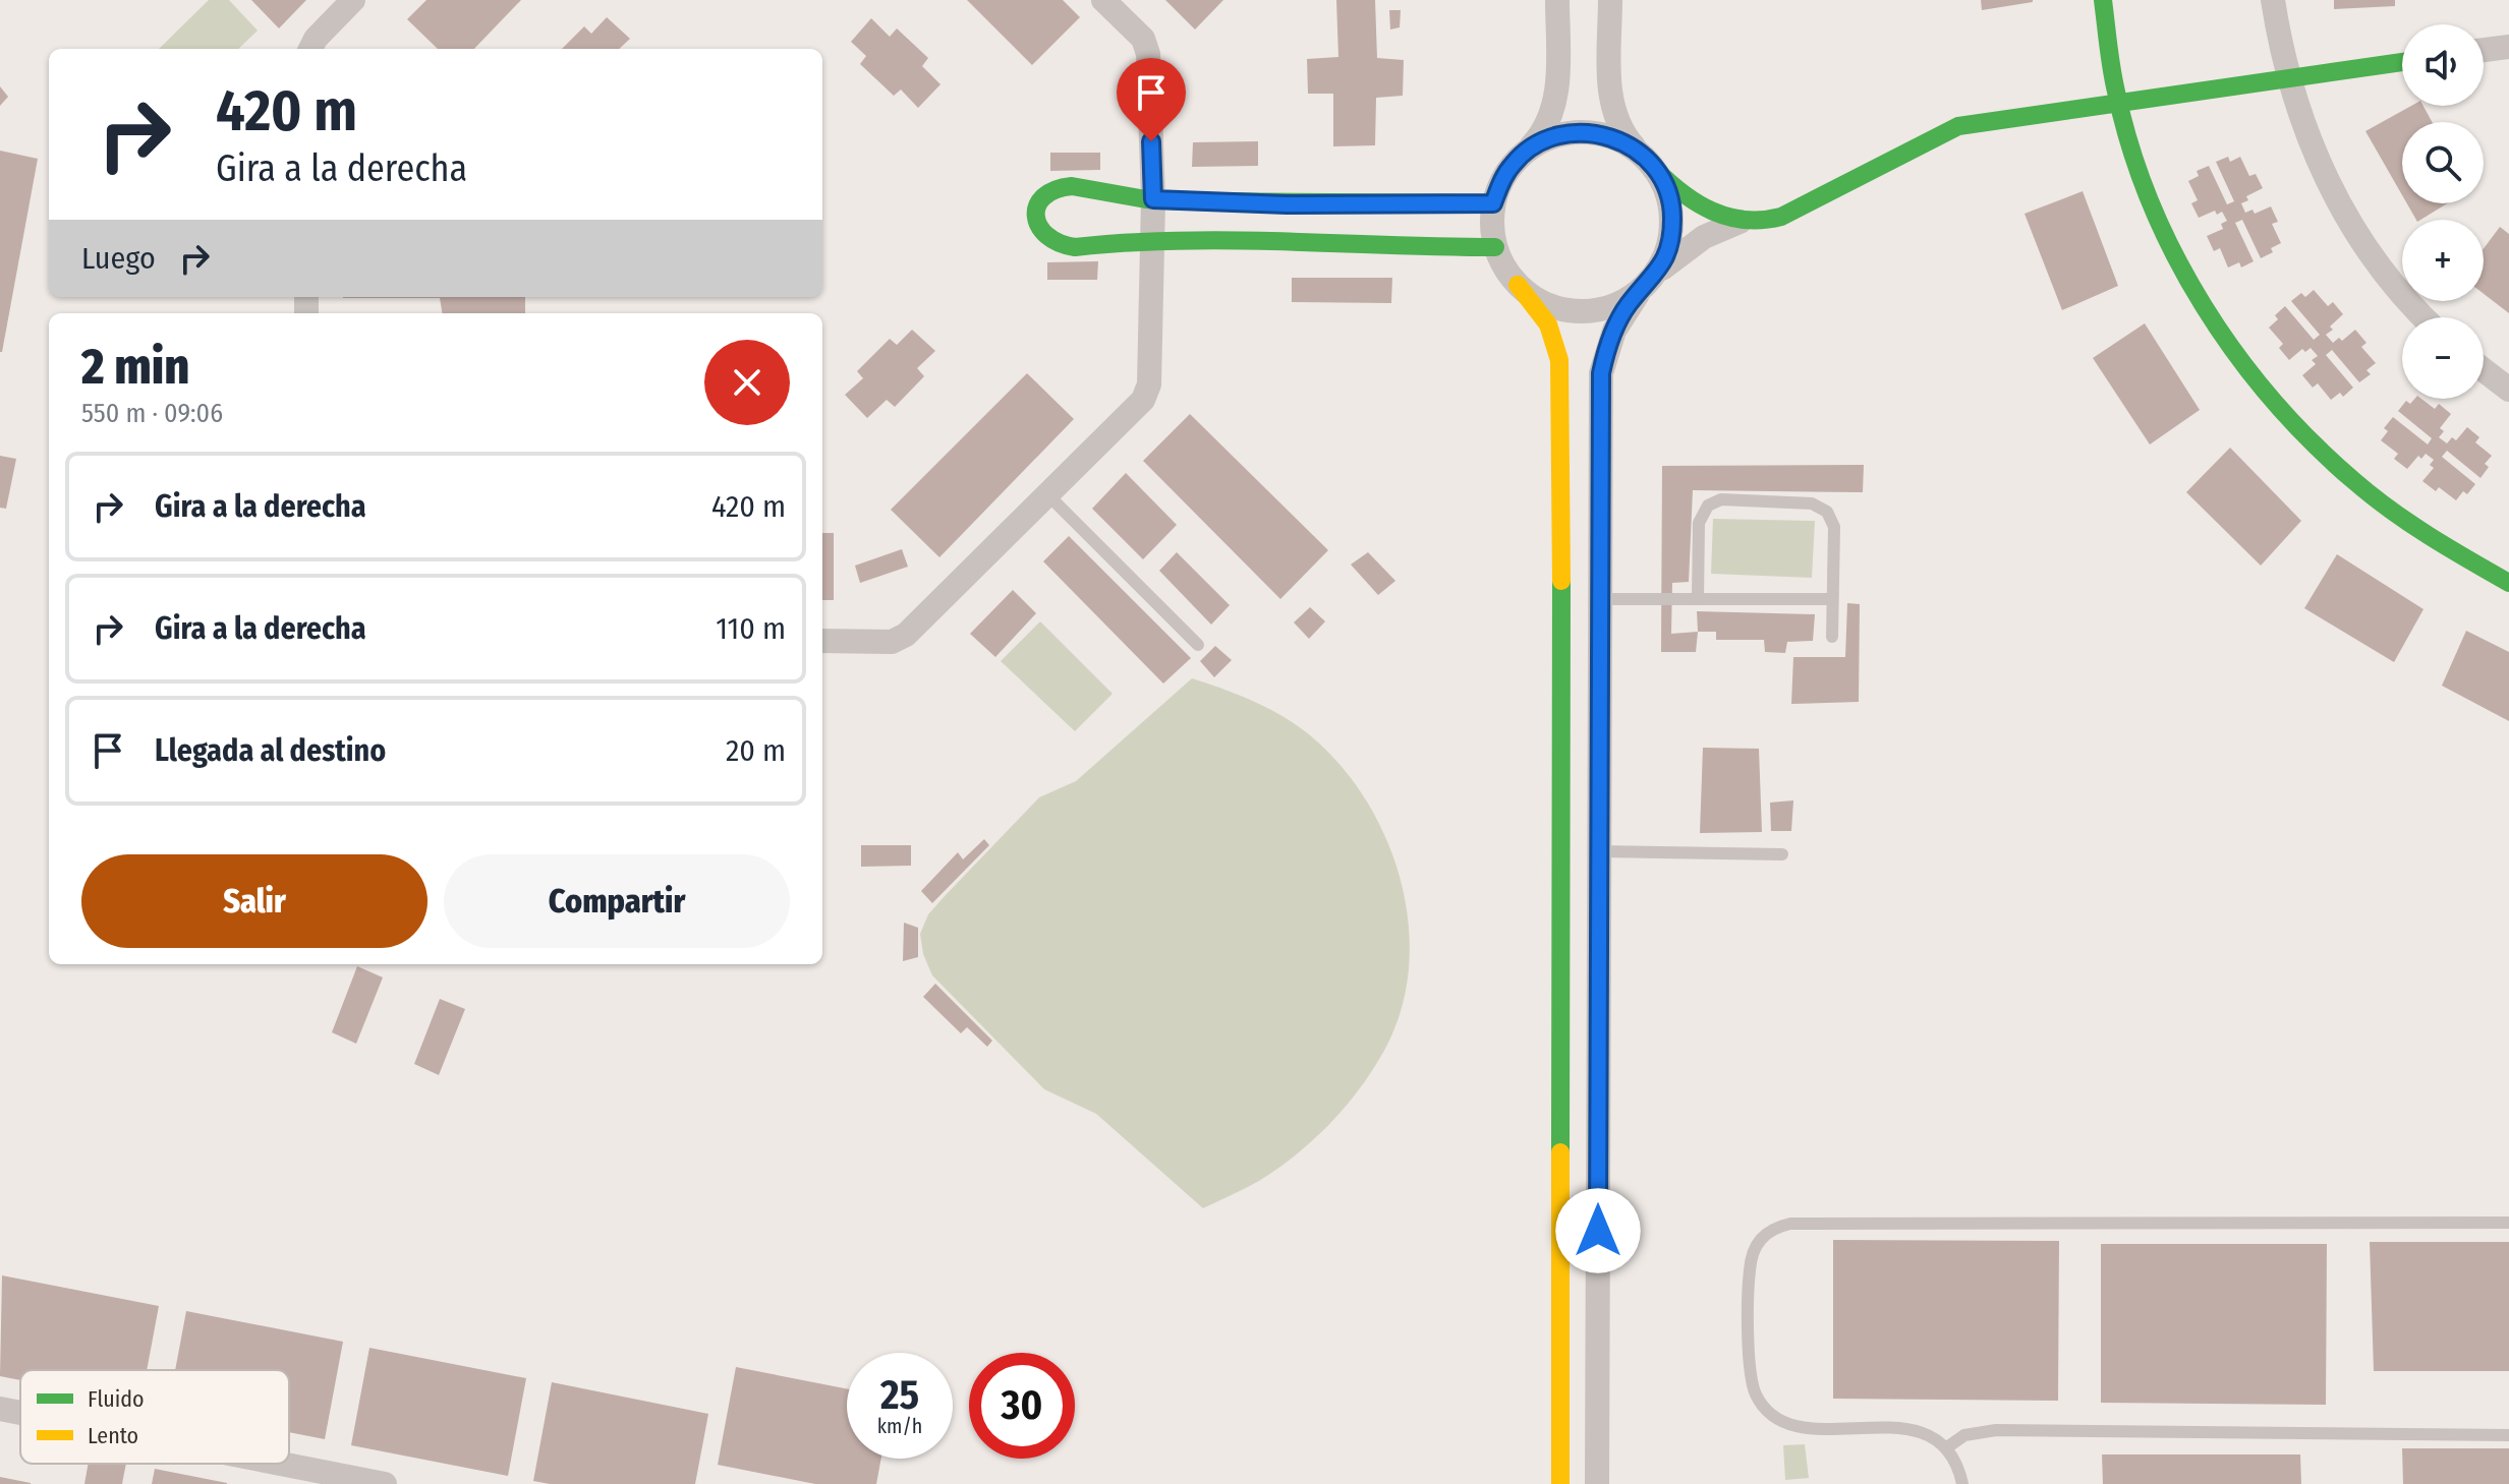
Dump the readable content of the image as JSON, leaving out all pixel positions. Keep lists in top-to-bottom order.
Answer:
{
  "legend": ["Fluido", "Lento"],
  "page": {
    "map_buttons": ["+", "−"],
    "turn": ["420 m", "Gira a la derecha"],
    "then": "Luego",
    "heading": ["2 min", "550 m · 09:06"],
    "list": [
      {
        "name": "Gira a la derecha",
        "value": "420 m"
      },
      {
        "name": "Gira a la derecha",
        "value": "110 m"
      },
      {
        "name": "Llegada al destino",
        "value": "20 m"
      }
    ],
    "buttons": ["Salir", "Compartir"],
    "speed": "25 km/h",
    "limit": "30"
  }
}
